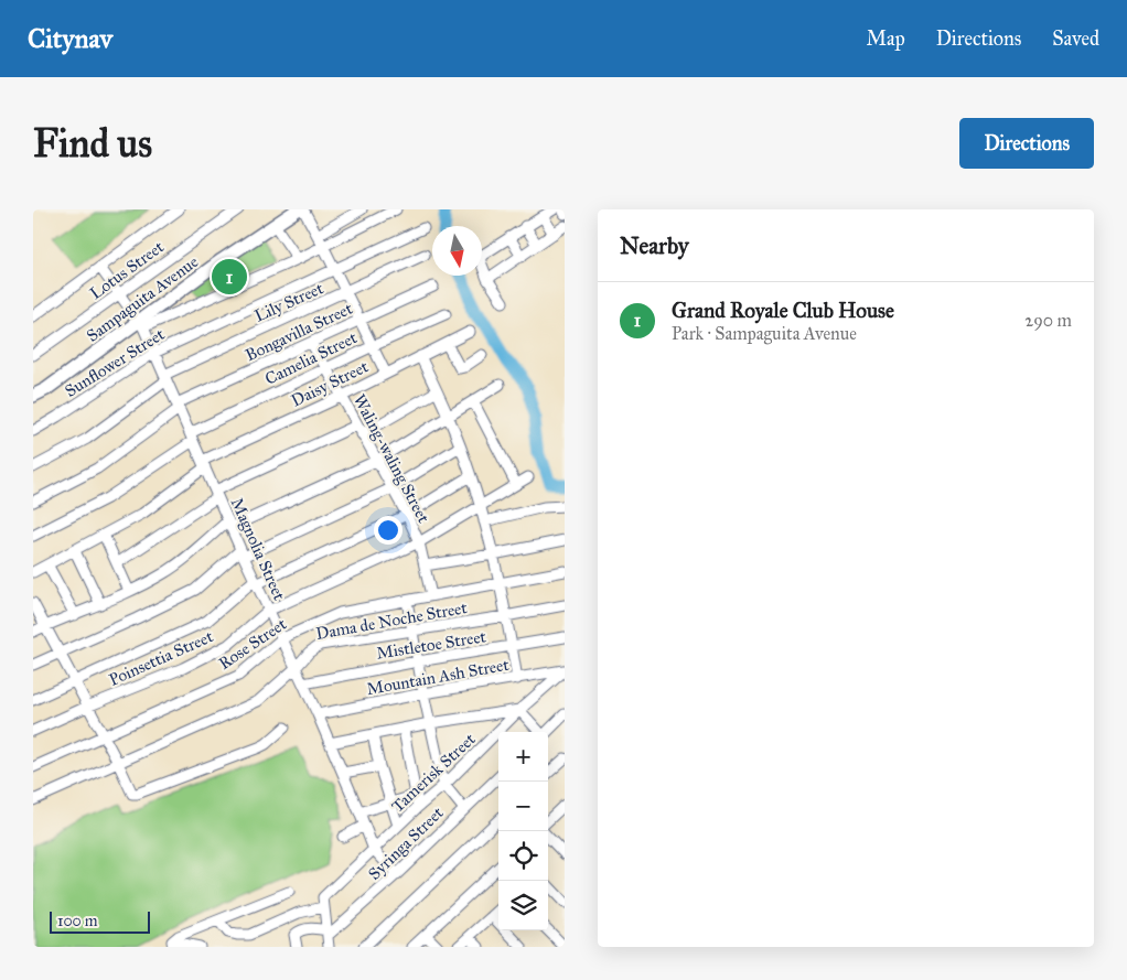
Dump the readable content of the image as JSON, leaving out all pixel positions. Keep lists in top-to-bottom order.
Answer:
{
  "streets": {
    "main road": ["Sampaguita Avenue"],
    "street": [
      "Lotus Street",
      "Lily Street",
      "Bongavilla Street",
      "Camelia Street",
      "Sunflower Street",
      "Daisy Street",
      "Waling-waling Street",
      "Magnolia Street",
      "Dama de Noche Street",
      "Rose Street",
      "Mistletoe Street",
      "Poinsettia Street",
      "Mountain Ash Street",
      "Tamerisk Street",
      "Syringa Street"
    ]
  },
  "crossings": [
    ["Lotus Street", "Magnolia Street"],
    ["Sampaguita Avenue", "Magnolia Street"],
    ["Lily Street", "Magnolia Street"],
    ["Bongavilla Street", "Waling-waling Street"],
    ["Bongavilla Street", "Magnolia Street"],
    ["Camelia Street", "Waling-waling Street"],
    ["Camelia Street", "Magnolia Street"],
    ["Sunflower Street", "Magnolia Street"],
    ["Daisy Street", "Waling-waling Street"],
    ["Daisy Street", "Magnolia Street"],
    ["Waling-waling Street", "Rose Street"],
    ["Waling-waling Street", "Poinsettia Street"],
    ["Magnolia Street", "Dama de Noche Street"],
    ["Magnolia Street", "Rose Street"],
    ["Magnolia Street", "Mistletoe Street"],
    ["Magnolia Street", "Poinsettia Street"],
    ["Magnolia Street", "Mountain Ash Street"],
    ["Magnolia Street", "Tamerisk Street"],
    ["Mountain Ash Street", "Tamerisk Street"]
  ],
  "scale_bar": "100 m",
  "north": "bottom",
  "page": {
    "header": "Citynav",
    "nav": ["Map", "Directions", "Saved"],
    "buttons": "Directions",
    "title": "Find us",
    "heading": "Nearby",
    "pins": "1",
    "list": [
      {
        "mark": "1",
        "name": "Grand Royale Club House",
        "note": "Park · Sampaguita Avenue",
        "value": "290 m"
      }
    ],
    "map_buttons": ["+", "−"],
    "scale": "100 m"
  }
}
